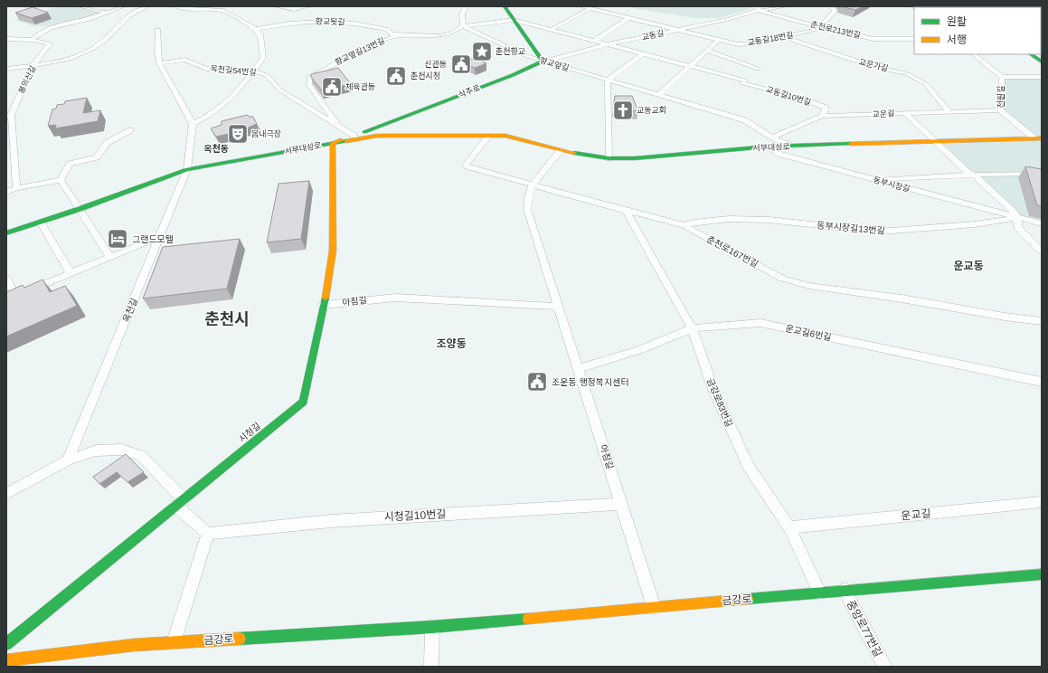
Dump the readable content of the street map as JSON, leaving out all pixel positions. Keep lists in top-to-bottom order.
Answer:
{
  "streets": {
    "street": [
      "향교뒷길",
      "춘천로213번길",
      "교동길",
      "교동길18번길",
      "향교옆길13번길",
      "향교앞길",
      "교운가길",
      "옥천길54번길",
      "봉의산길",
      "삭주로",
      "교동길10번길",
      "전원길",
      "교운길",
      "서부대성로",
      "동부시장길",
      "동부시장길13번길",
      "춘천로167번길",
      "아침길",
      "옥천길",
      "운교길6번길",
      "금강로83번길",
      "시청길",
      "운교길",
      "시청길10번길",
      "금강로",
      "중앙로77번길"
    ]
  },
  "crossings": [
    ["향교뒷길", "향교옆길13번길"],
    ["춘천로213번길", "교동길"],
    ["춘천로213번길", "교동길18번길"],
    ["교동길", "교동길18번길"],
    ["교동길", "향교앞길"],
    ["교동길", "삭주로"],
    ["교동길", "교동길10번길"],
    ["교동길18번길", "교운가길"],
    ["향교옆길13번길", "향교앞길"],
    ["향교옆길13번길", "옥천길54번길"],
    ["향교옆길13번길", "교동길10번길"],
    ["향교앞길", "삭주로"],
    ["향교앞길", "교운길"],
    ["향교앞길", "서부대성로"],
    ["교운가길", "교운길"],
    ["옥천길54번길", "삭주로"],
    ["삭주로", "서부대성로"],
    ["삭주로", "시청길"],
    ["교동길10번길", "교운길"],
    ["전원길", "교운길"],
    ["전원길", "서부대성로"],
    ["서부대성로", "동부시장길"],
    ["서부대성로", "춘천로167번길"],
    ["서부대성로", "아침길"],
    ["서부대성로", "옥천길"],
    ["서부대성로", "시청길"],
    ["동부시장길", "동부시장길13번길"],
    ["동부시장길13번길", "춘천로167번길"],
    ["춘천로167번길", "아침길"],
    ["춘천로167번길", "금강로83번길"],
    ["아침길", "운교길6번길"],
    ["아침길", "시청길"],
    ["아침길", "시청길10번길"],
    ["아침길", "금강로"],
    ["운교길6번길", "금강로83번길"],
    ["금강로83번길", "운교길"],
    ["금강로83번길", "금강로"],
    ["금강로", "중앙로77번길"]
  ],
  "districts": [
    "옥천동",
    "운교동",
    "춘천시",
    "조양동"
  ],
  "places": {
    "place": ["춘천향교"],
    "public building": [
      "신관동",
      "춘천시청",
      "체육관동",
      "조운동 행정복지센터"
    ],
    "church": ["교동교회"],
    "theatre": ["봄내극장"],
    "hotel": ["그랜드모텔"]
  },
  "legend": ["원활", "서행"]
}
